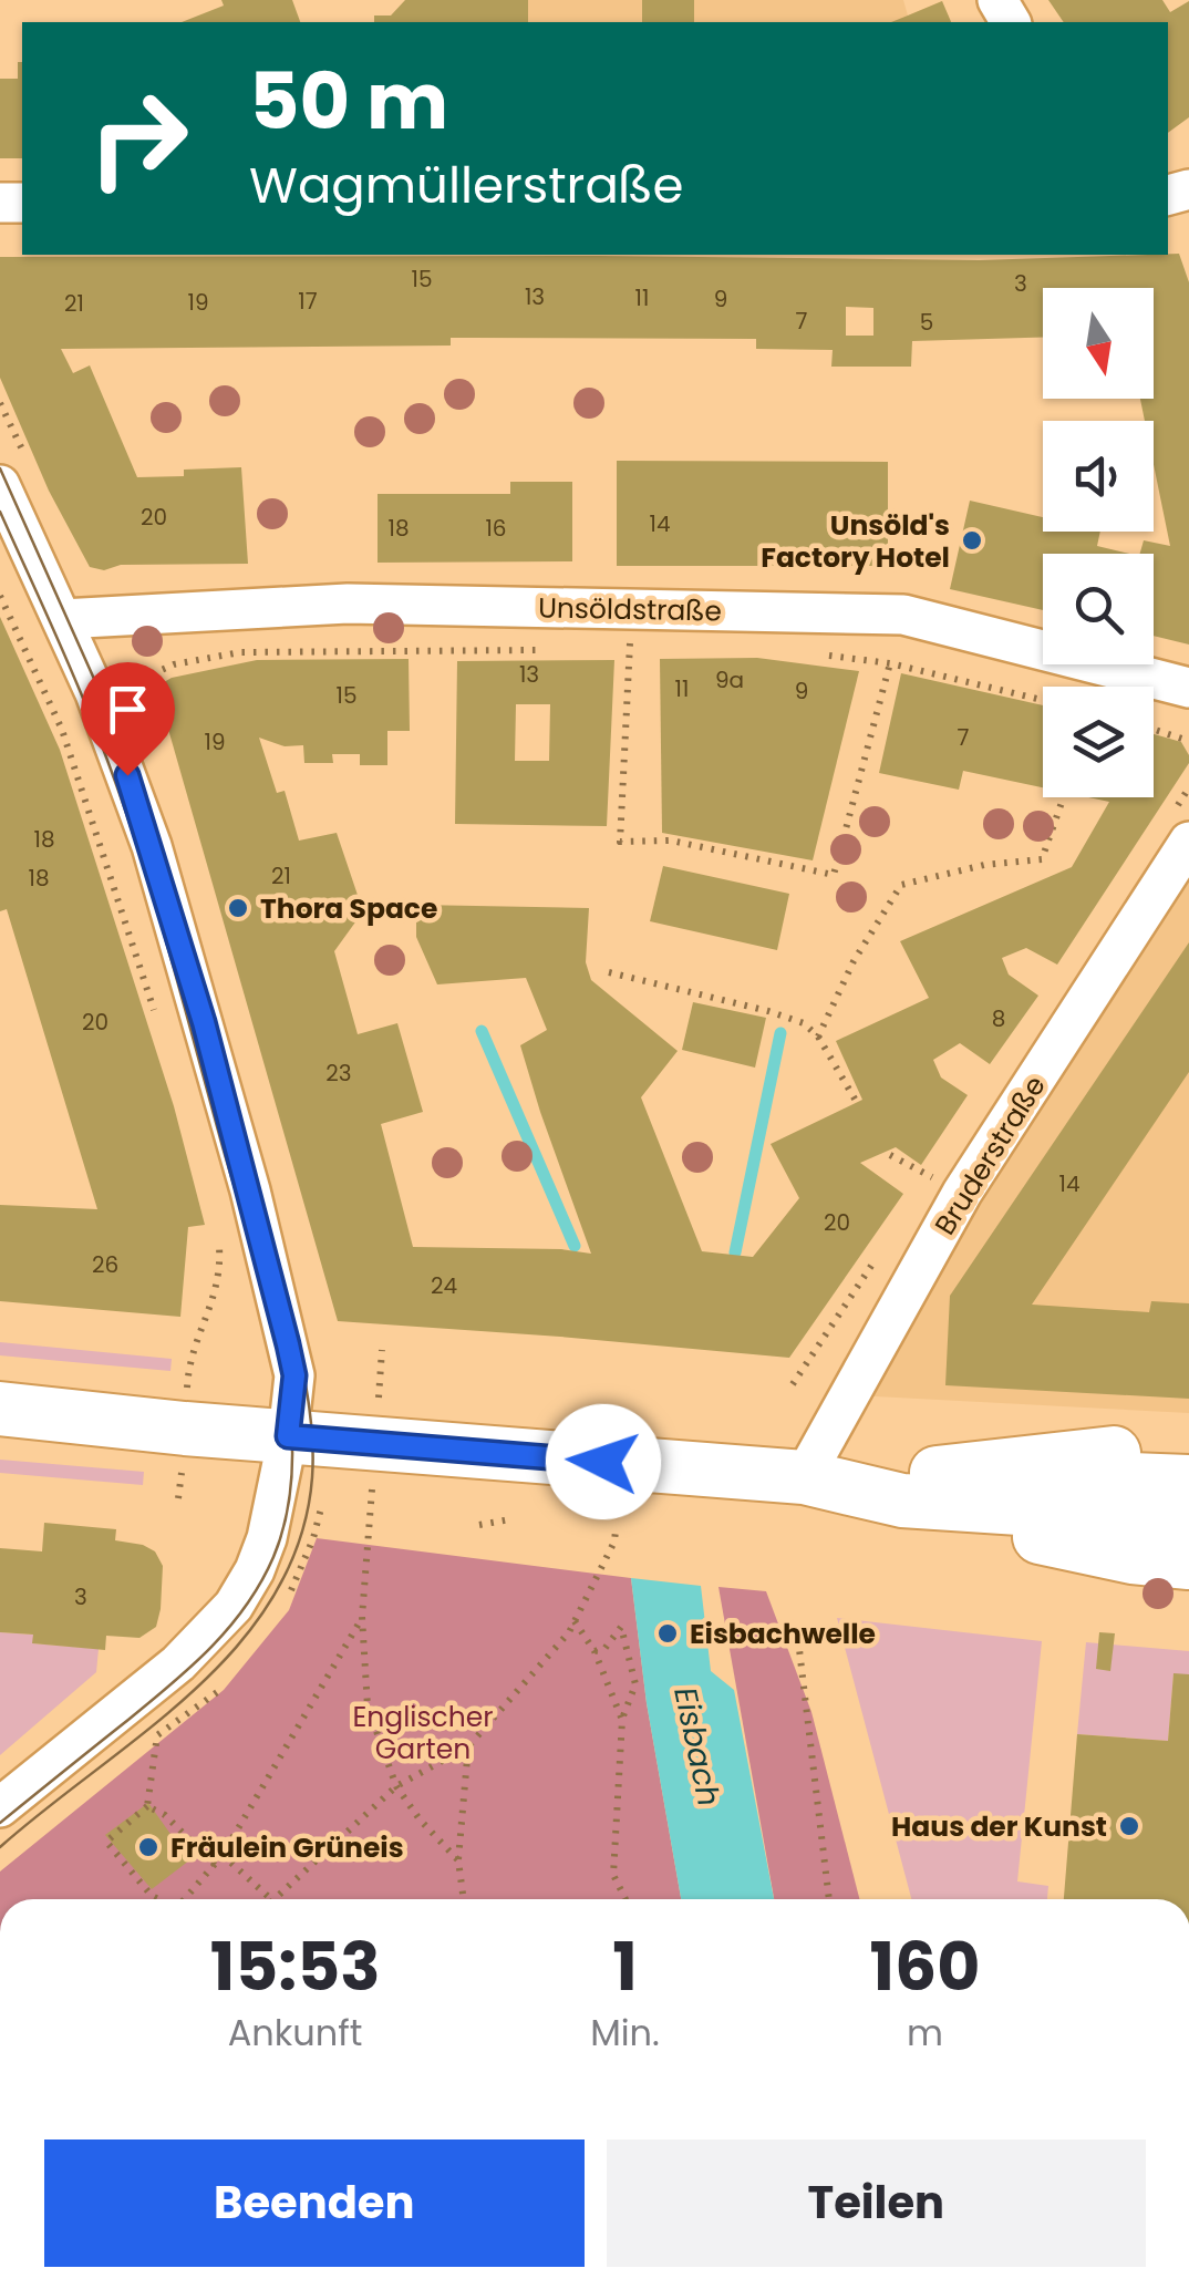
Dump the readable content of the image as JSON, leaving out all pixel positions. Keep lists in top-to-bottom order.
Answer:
{
  "streets": {
    "street": ["Unsöldstraße", "Bruderstraße"]
  },
  "water": ["Eisbach"],
  "parks": ["Englischer Garten"],
  "places": [
    "Unsöld's Factory Hotel",
    "Thora Space",
    "Eisbachwelle",
    "Haus der Kunst",
    "Fräulein Grüneis"
  ],
  "house_numbers": [
    "15",
    "3",
    "13",
    "11",
    "9",
    "17",
    "19",
    "21",
    "7",
    "5",
    "20",
    "14",
    "18",
    "16",
    "13",
    "9a",
    "11",
    "9",
    "15",
    "7",
    "19",
    "18",
    "21",
    "18",
    "8",
    "20",
    "23",
    "14",
    "20",
    "26",
    "24",
    "3"
  ],
  "north": "bottom",
  "page": {
    "turn": ["50 m", "Wagmüllerstraße"],
    "eta": [
      "15:53",
      "Ankunft",
      "1",
      "Min.",
      "160",
      "m"
    ],
    "buttons": ["Beenden", "Teilen"]
  }
}
